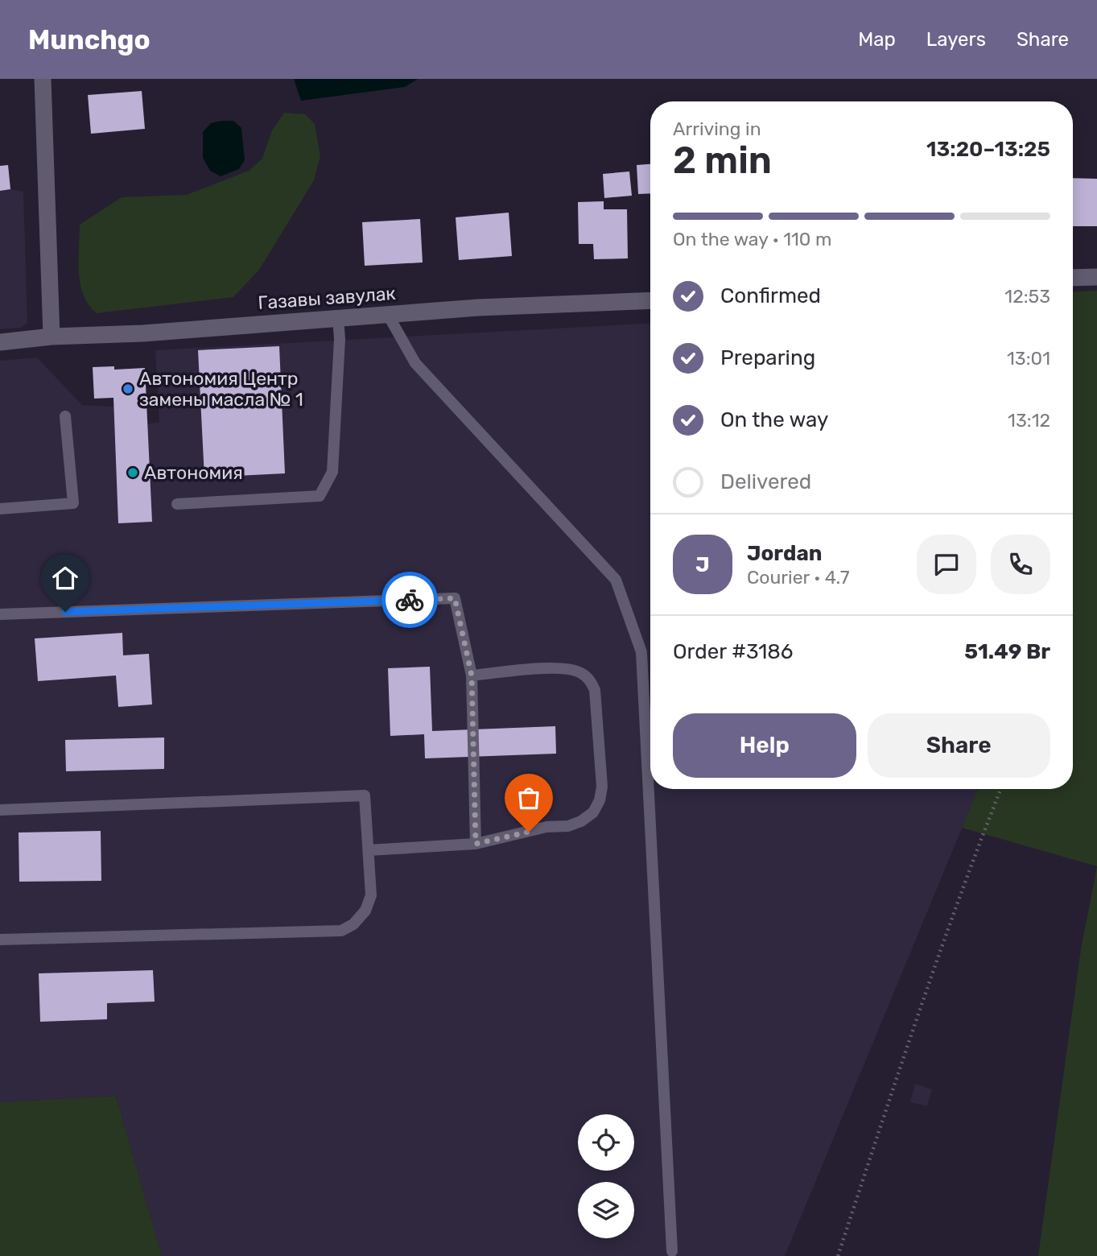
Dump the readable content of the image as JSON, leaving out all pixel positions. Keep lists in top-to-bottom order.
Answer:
{
  "streets": {
    "street": ["Газавы завулак"]
  },
  "places": ["Автономия Центр замены масла № 1", "Автономия"],
  "page": {
    "header": "Munchgo",
    "nav": ["Map", "Layers", "Share"],
    "heading": ["2 min", "Arriving in", "13:20–13:25"],
    "panel": [
      "Jordan",
      "Courier · 4.7",
      "Order #3186",
      "51.49 Br"
    ],
    "bar": "On the way · 110 m",
    "list": [
      ["Confirmed", "12:53"],
      ["Preparing", "13:01"],
      ["On the way", "13:12"],
      "Delivered"
    ],
    "round": "J",
    "buttons": ["Help", "Share"]
  }
}
